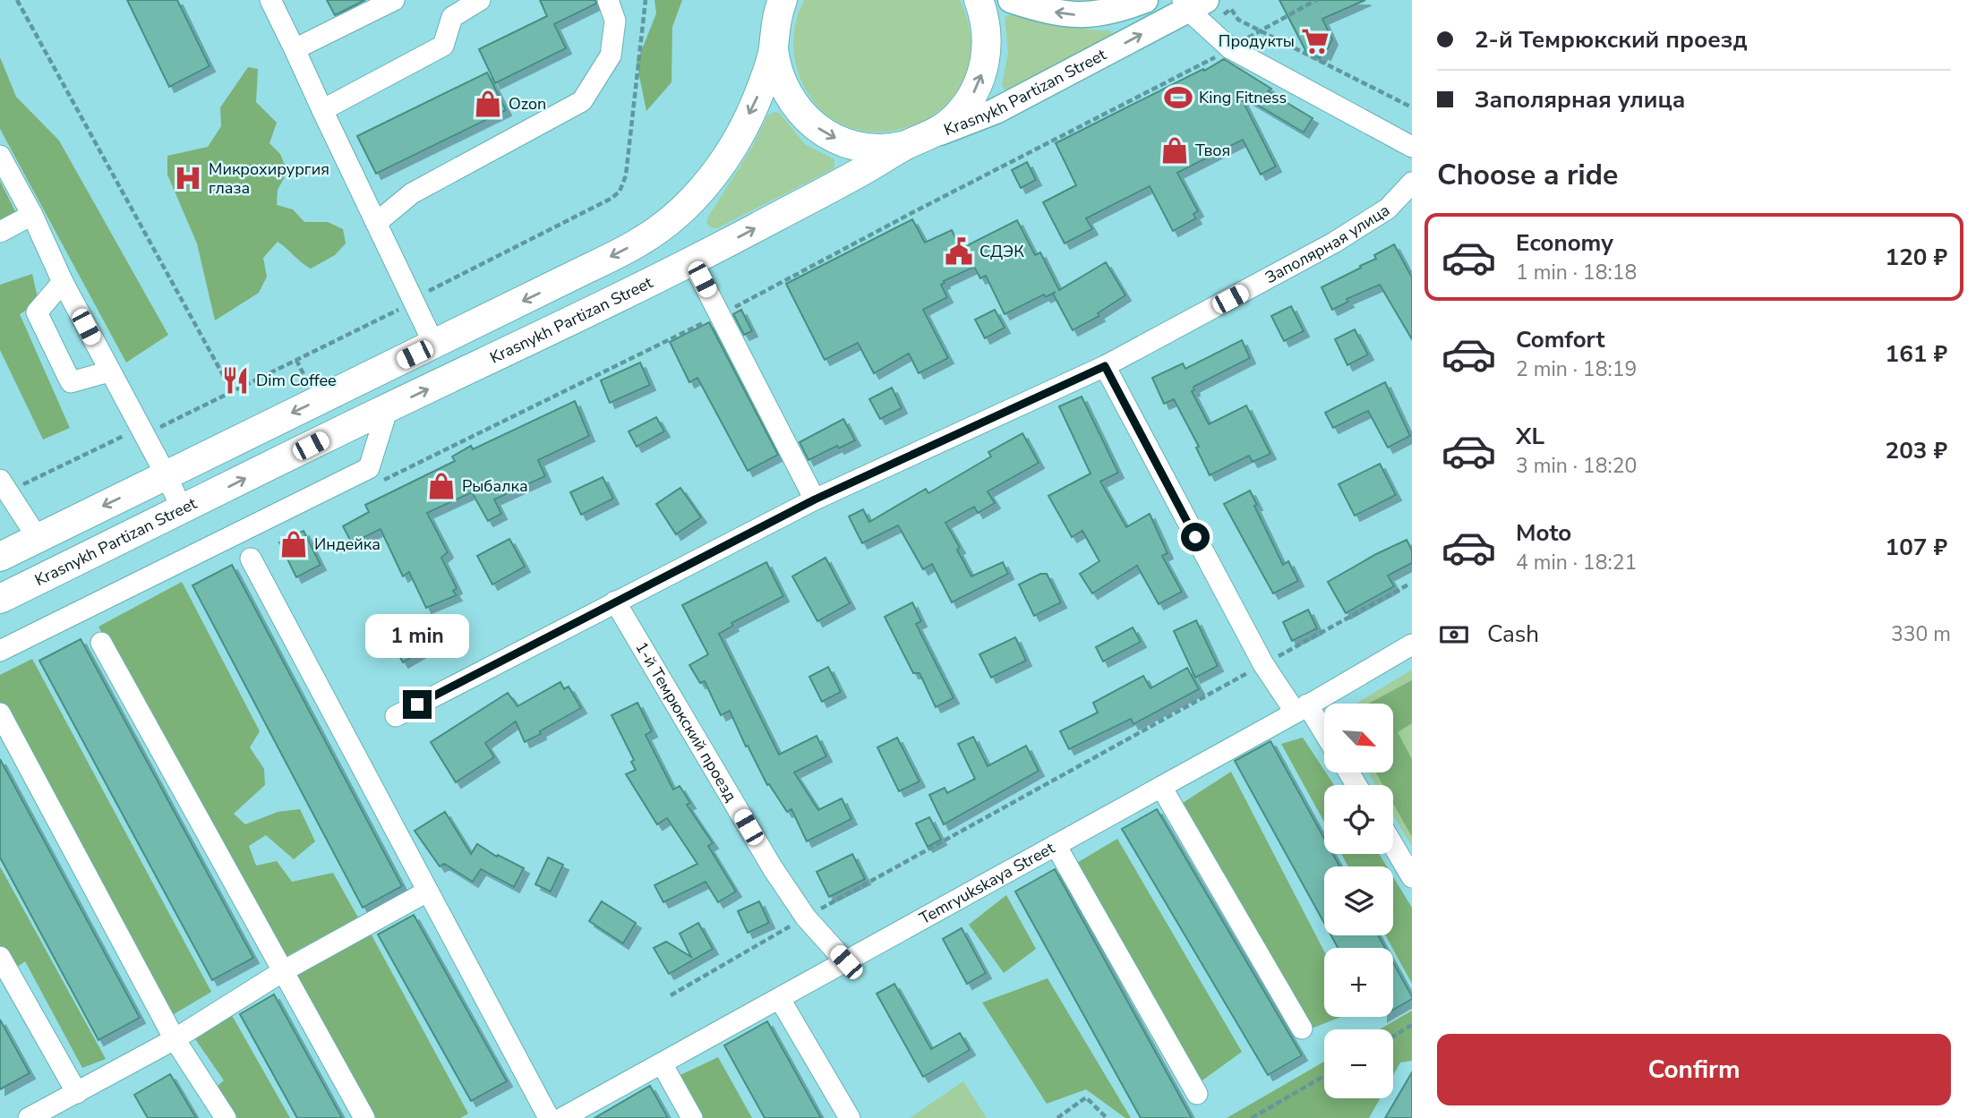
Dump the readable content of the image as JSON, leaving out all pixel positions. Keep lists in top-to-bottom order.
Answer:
{
  "streets": {
    "highway": ["Krasnykh Partizan Street"],
    "street": ["Заполярная улица", "1-й Темрюкский проезд", "Temryukskaya Street"]
  },
  "crossings": [
    ["Заполярная улица", "1-й Темрюкский проезд"],
    ["1-й Темрюкский проезд", "Temryukskaya Street"]
  ],
  "one_way": ["Krasnykh Partizan Street"],
  "places": {
    "supermarket": ["Продукты"],
    "sports": ["King Fitness"],
    "shop": [
      "Ozon",
      "Твоя",
      "Рыбалка",
      "Индейка"
    ],
    "hospital": ["Микрохирургия глаза"],
    "public building": ["СДЭК"],
    "restaurant": ["Dim Coffee"]
  },
  "north": "bottom right",
  "page": {
    "banner": ["2-й Темрюкский проезд", "Заполярная улица"],
    "heading": "Choose a ride",
    "list": [
      {
        "name": "Economy",
        "note": "1 min · 18:18",
        "value": "120 ₽"
      },
      {
        "name": "Comfort",
        "note": "2 min · 18:19",
        "value": "161 ₽"
      },
      {
        "name": "XL",
        "note": "3 min · 18:20",
        "value": "203 ₽"
      },
      {
        "name": "Moto",
        "note": "4 min · 18:21",
        "value": "107 ₽"
      }
    ],
    "pay": ["Cash", "330 m"],
    "bubble": "1 min",
    "map_buttons": ["+", "−"],
    "buttons": "Confirm"
  }
}
